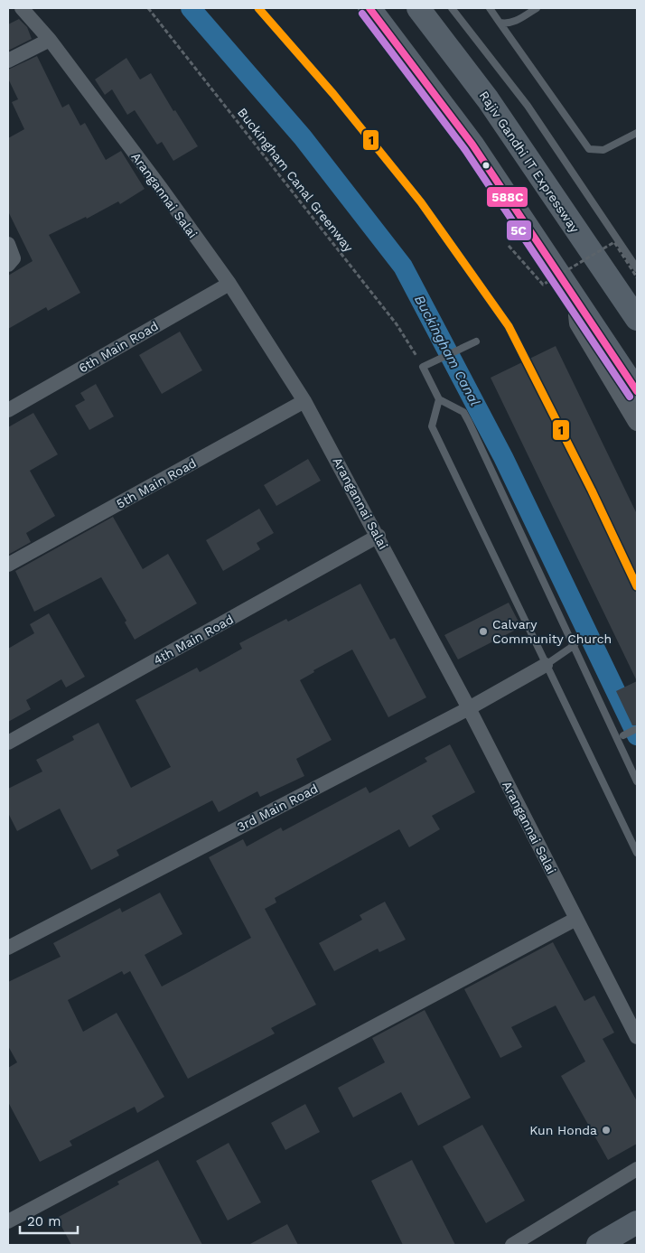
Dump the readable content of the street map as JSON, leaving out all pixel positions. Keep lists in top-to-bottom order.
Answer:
{
  "streets": {
    "main road": ["Rajiv Gandhi IT Expressway"],
    "street": [
      "Arangannai Salai",
      "6th Main Road",
      "5th Main Road",
      "4th Main Road",
      "3rd Main Road"
    ],
    "path": ["Buckingham Canal Greenway"]
  },
  "crossings": [
    ["Arangannai Salai", "6th Main Road"],
    ["Arangannai Salai", "5th Main Road"],
    ["Arangannai Salai", "4th Main Road"],
    ["Arangannai Salai", "3rd Main Road"]
  ],
  "water": ["Buckingham Canal"],
  "places": ["Calvary Community Church", "Kun Honda"],
  "lines": ["transit line 1", "transit line 588C", "transit line 5C"],
  "scale_bar": "20 m"
}
